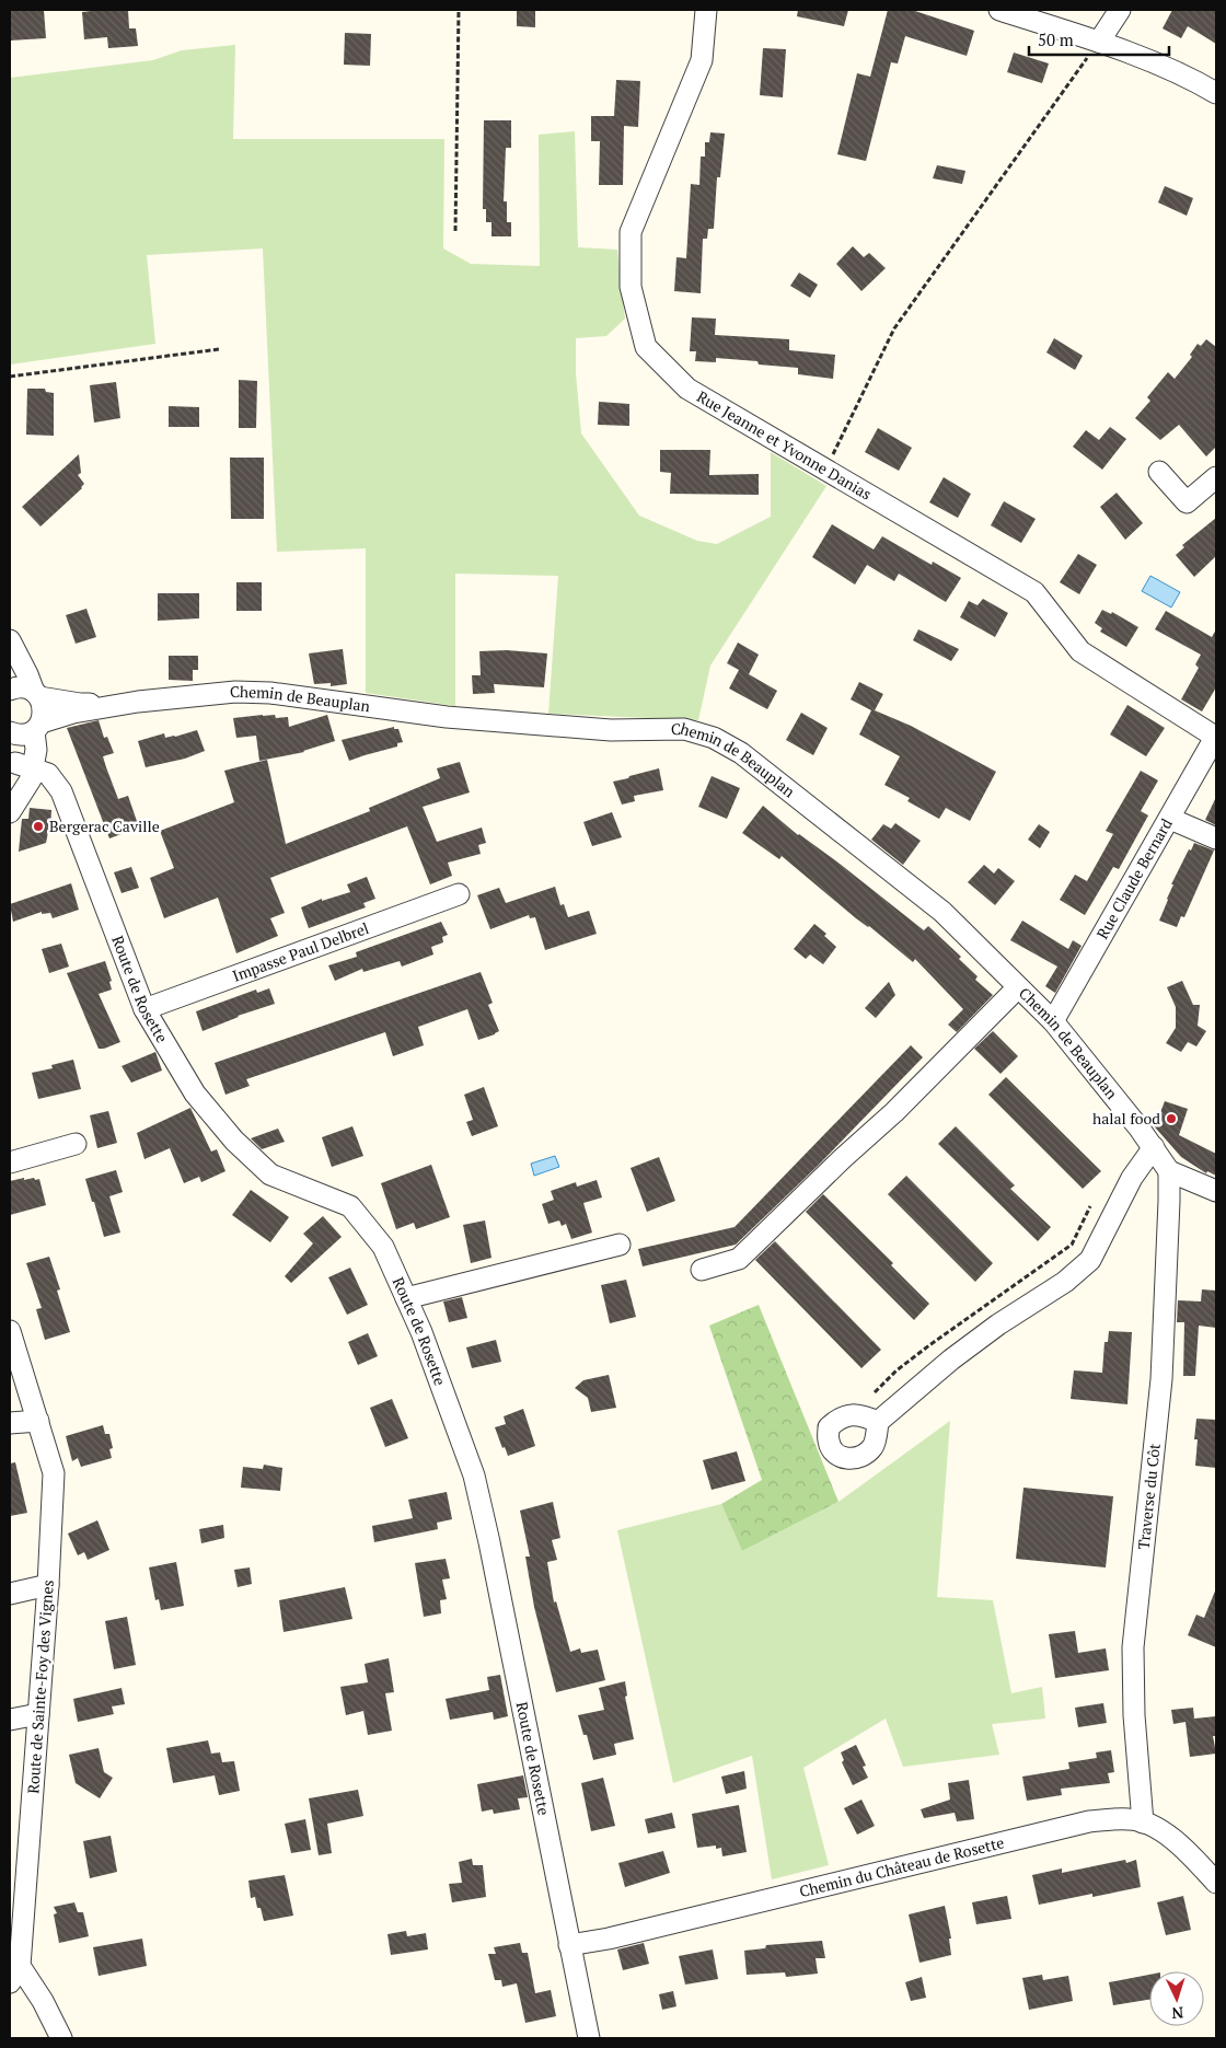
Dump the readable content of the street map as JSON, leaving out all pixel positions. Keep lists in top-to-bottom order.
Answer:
{
  "streets": {
    "street": [
      "Rue Jeanne et Yvonne Danias",
      "Chemin de Beauplan",
      "Rue Claude Bernard",
      "Impasse Paul Delbrel",
      "Route de Rosette",
      "Traverse du Côt",
      "Route de Sainte-Foy des Vignes",
      "Chemin du Château de Rosette"
    ]
  },
  "crossings": [
    ["Rue Jeanne et Yvonne Danias", "Rue Claude Bernard"],
    ["Chemin de Beauplan", "Rue Claude Bernard"],
    ["Chemin de Beauplan", "Traverse du Côt"],
    ["Impasse Paul Delbrel", "Route de Rosette"],
    ["Route de Rosette", "Chemin du Château de Rosette"],
    ["Traverse du Côt", "Chemin du Château de Rosette"]
  ],
  "places": ["Bergerac Caville", "halal food"],
  "scale_bar": "50 m",
  "north": "bottom"
}
